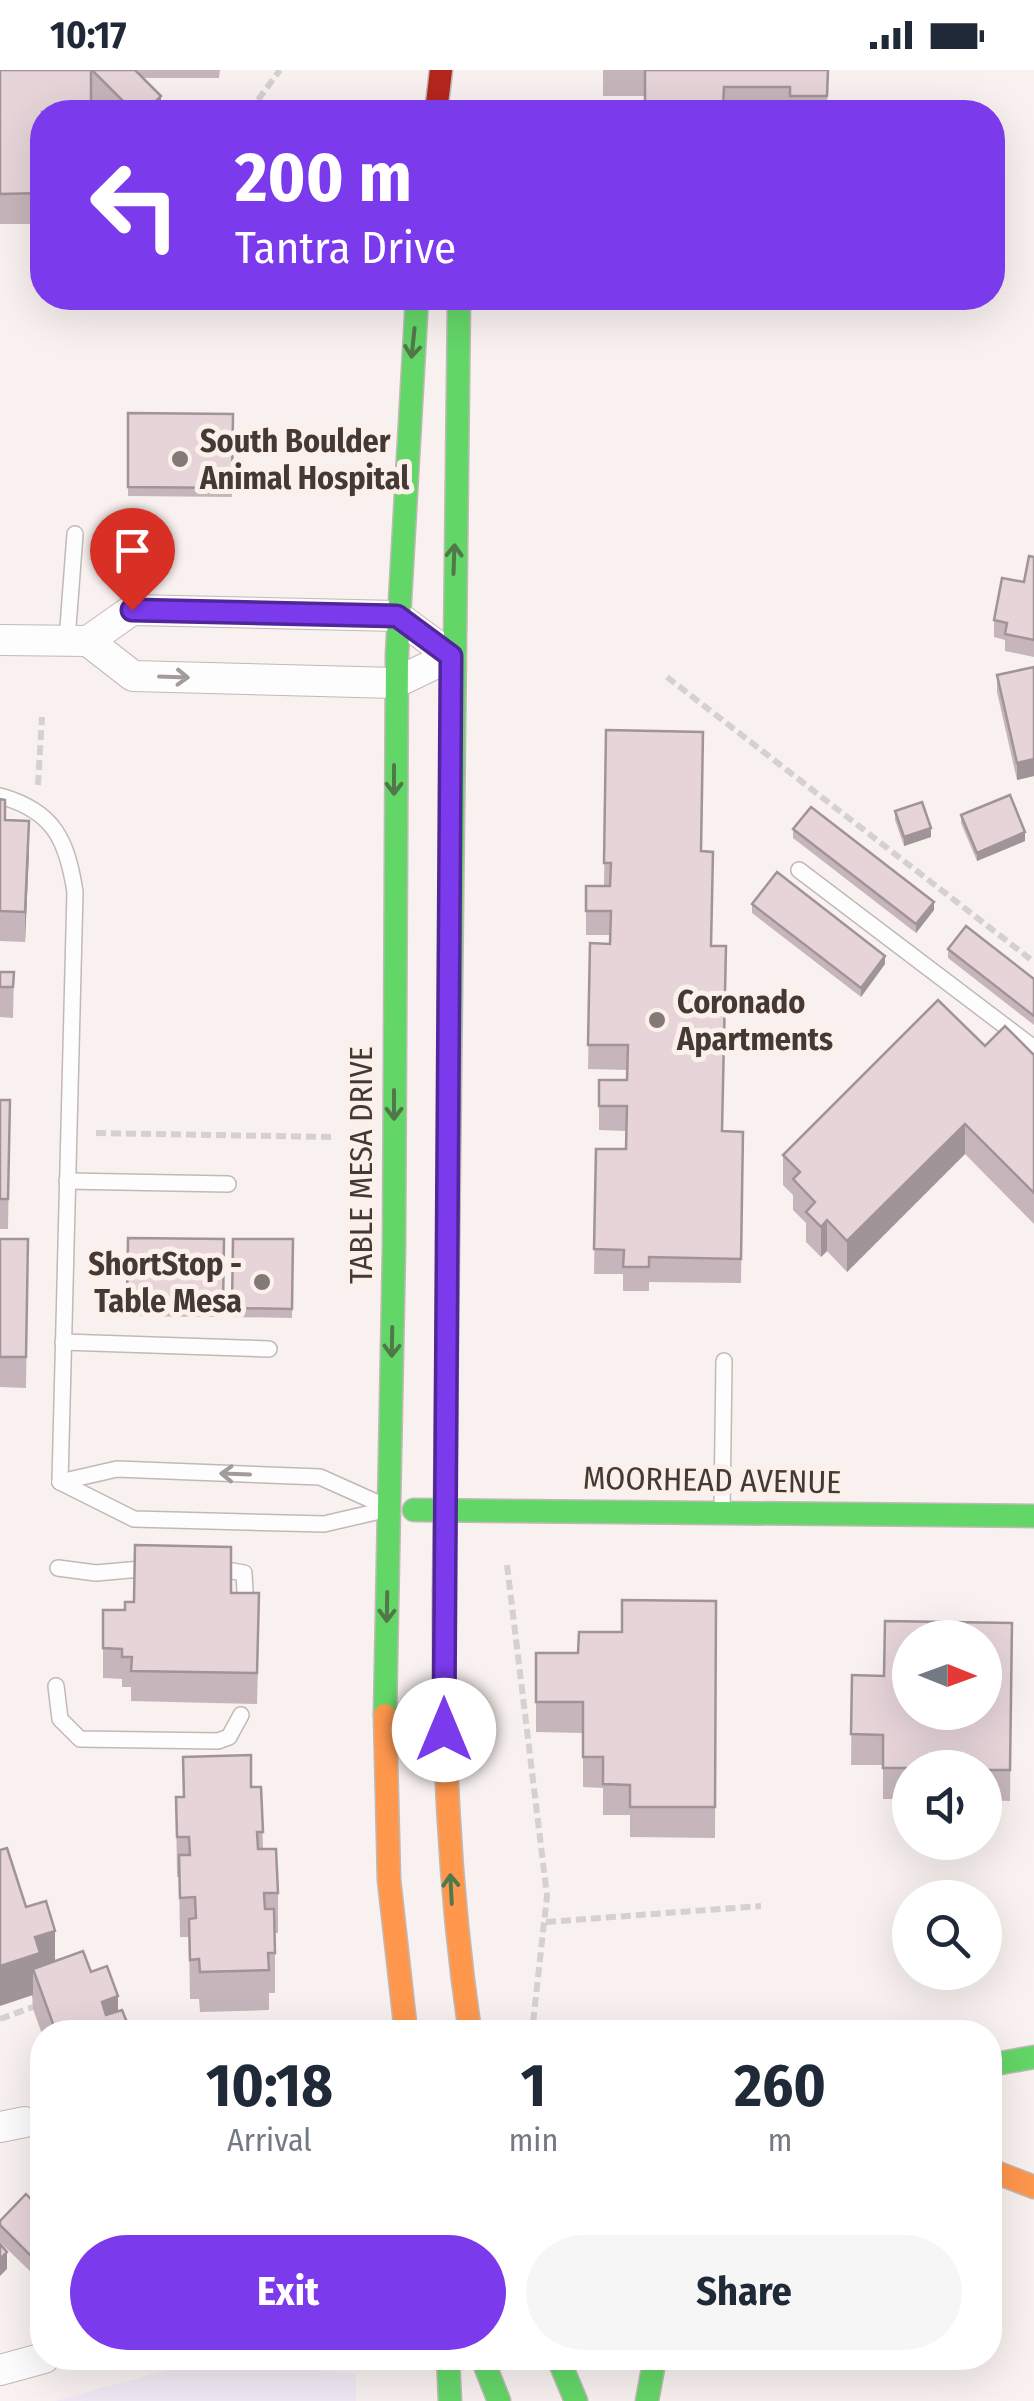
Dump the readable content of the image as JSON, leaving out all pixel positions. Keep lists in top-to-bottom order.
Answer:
{
  "streets": {
    "main road": ["TABLE MESA DRIVE", "MOORHEAD AVENUE"]
  },
  "crossings": [
    ["TABLE MESA DRIVE", "MOORHEAD AVENUE"]
  ],
  "places": ["South Boulder Animal Hospital", "Coronado Apartments", "ShortStop - Table Mesa"],
  "north": "right",
  "page": {
    "status": "10:17",
    "turn": ["200 m", "Tantra Drive"],
    "eta": [
      "10:18",
      "Arrival",
      "1",
      "min",
      "260",
      "m"
    ],
    "buttons": ["Exit", "Share"]
  }
}
